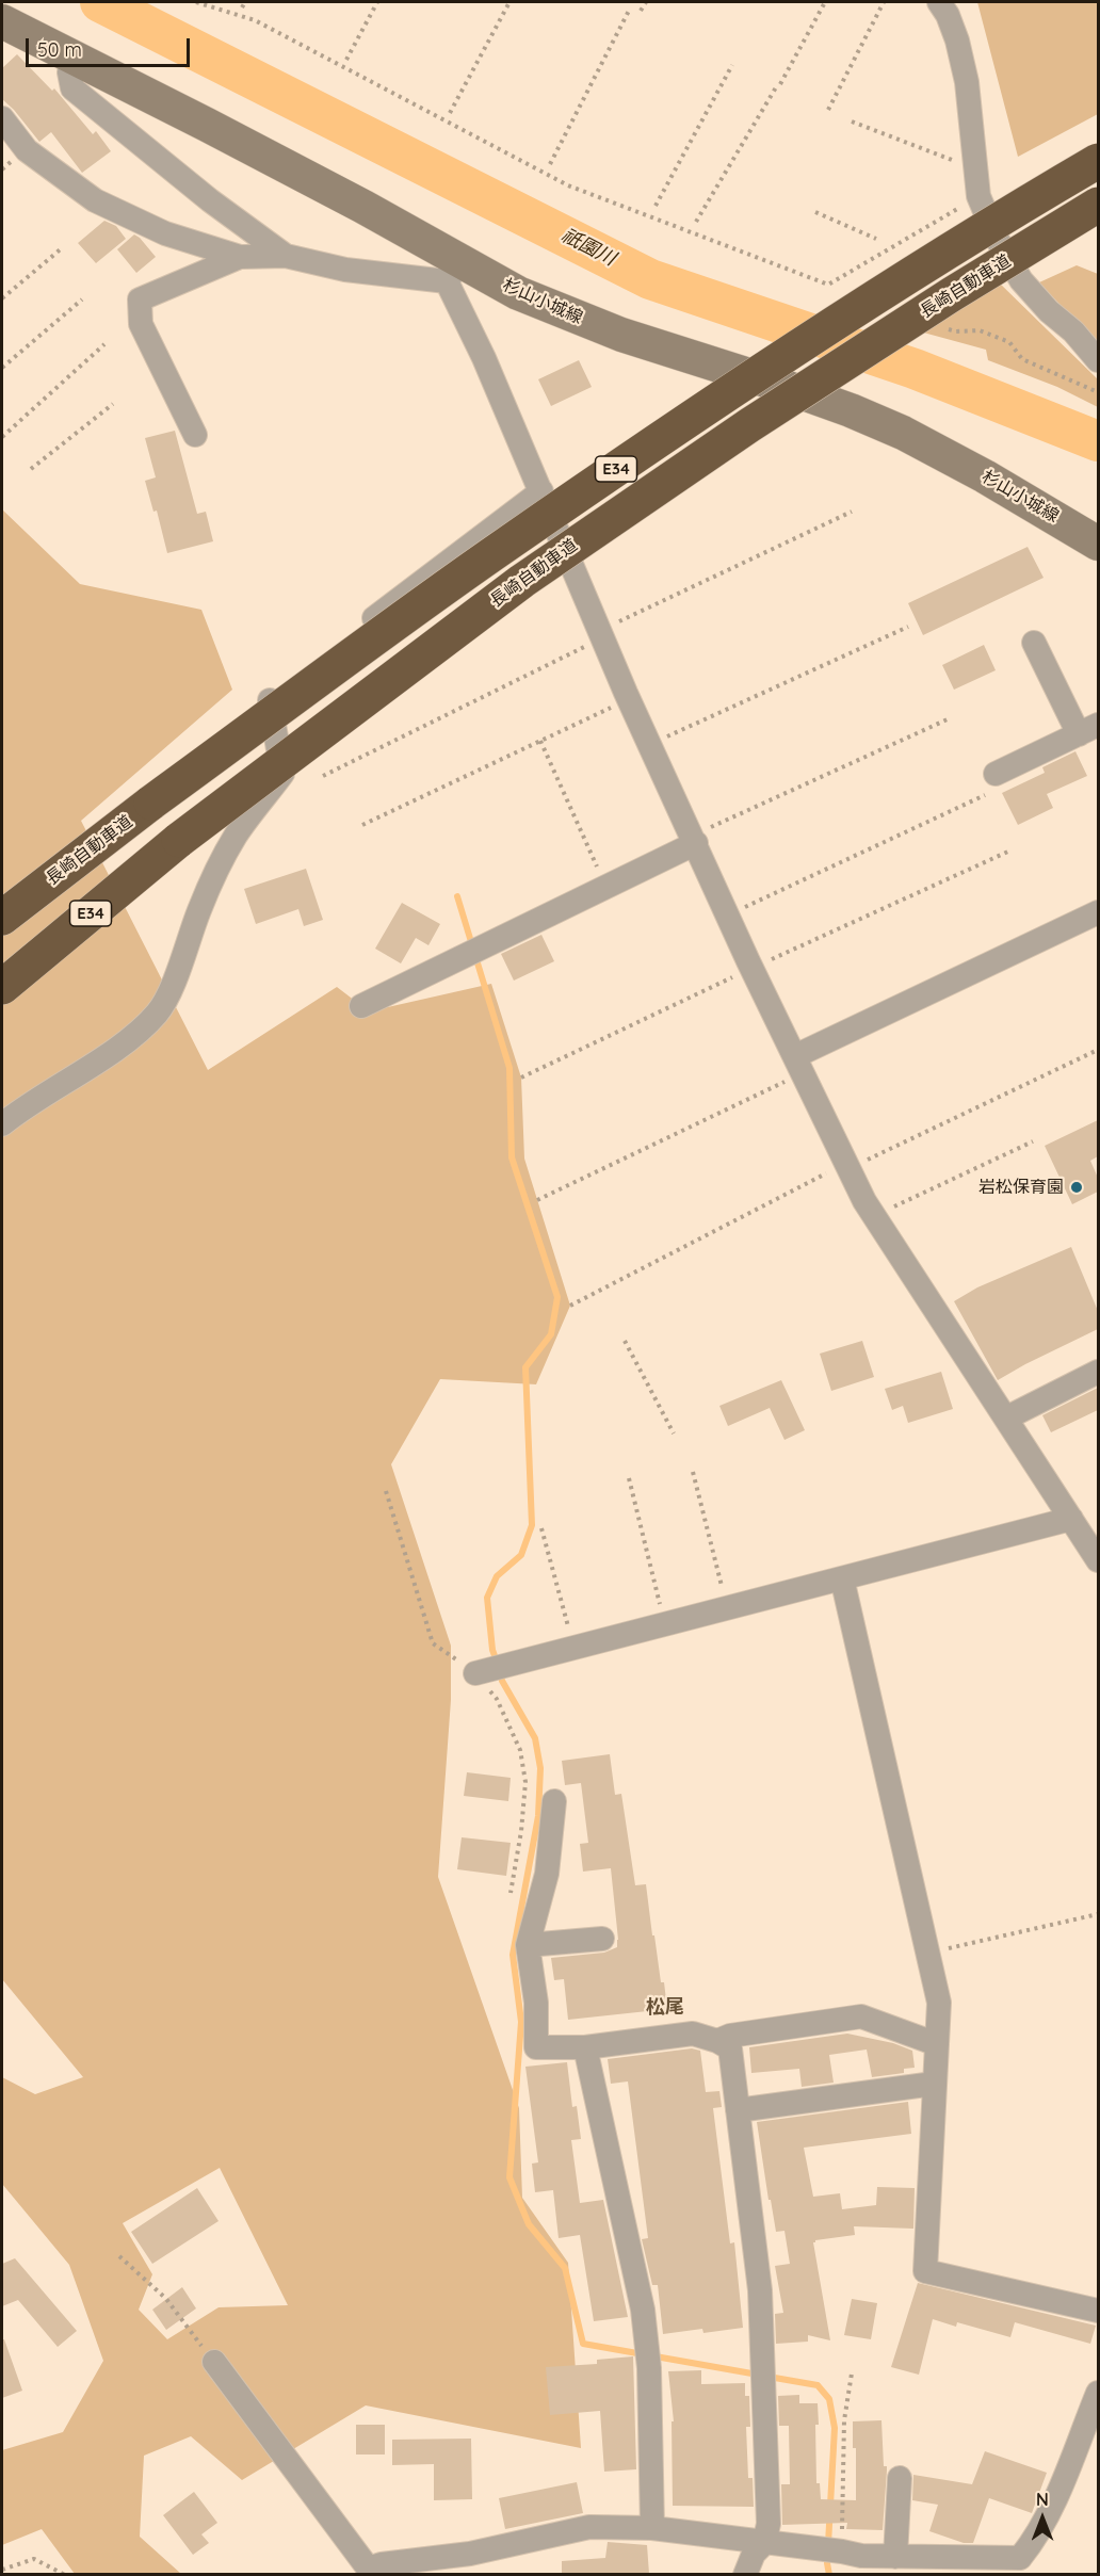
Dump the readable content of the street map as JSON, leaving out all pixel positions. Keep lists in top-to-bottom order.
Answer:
{
  "streets": {
    "highway": ["長崎自動車道", "E34"],
    "main road": ["杉山小城線"]
  },
  "districts": ["松尾"],
  "water": ["祇園川"],
  "places": ["岩松保育園"],
  "scale_bar": "50 m",
  "north": "top"
}
